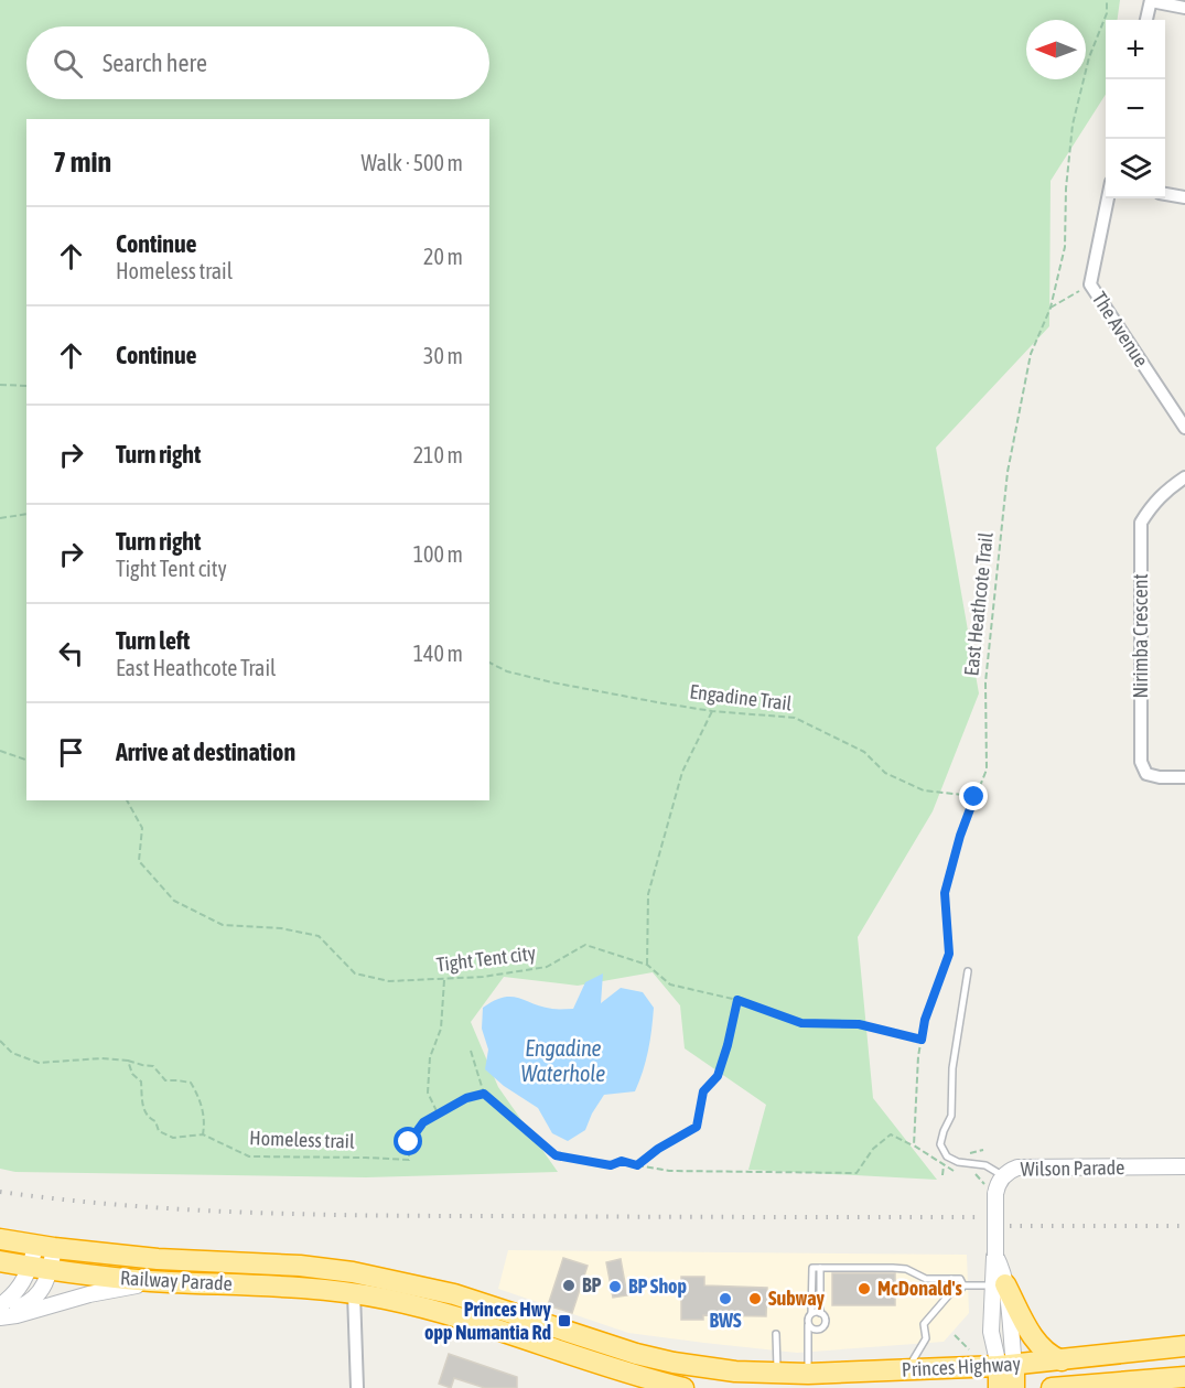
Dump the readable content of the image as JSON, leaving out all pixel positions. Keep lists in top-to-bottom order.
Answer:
{
  "streets": {
    "highway": ["Railway Parade", "Princes Highway"],
    "street": ["The Avenue", "Nirimba Crescent", "Wilson Parade"],
    "path": [
      "East Heathcote Trail",
      "Engadine Trail",
      "Tight Tent city",
      "Homeless trail"
    ]
  },
  "crossings": [
    ["East Heathcote Trail", "Engadine Trail"],
    ["East Heathcote Trail", "Tight Tent city"],
    ["Wilson Parade", "Princes Highway"],
    ["Railway Parade", "Princes Highway"]
  ],
  "water": ["Engadine Waterhole"],
  "places": {
    "other": [
      "BP",
      "BP Shop",
      "McDonald's",
      "BWS",
      "Subway"
    ],
    "transit": ["Princes Hwy opp Numantia Rd"]
  },
  "north": "left",
  "page": {
    "map_buttons": ["+", "−"],
    "search": "Search here",
    "heading": ["7 min", "Walk · 500 m"],
    "list": [
      ["Continue", "Homeless trail", "20 m"],
      ["Continue", "30 m"],
      ["Turn right", "210 m"],
      ["Turn right", "Tight Tent city", "100 m"],
      ["Turn left", "East Heathcote Trail", "140 m"],
      "Arrive at destination"
    ]
  }
}
